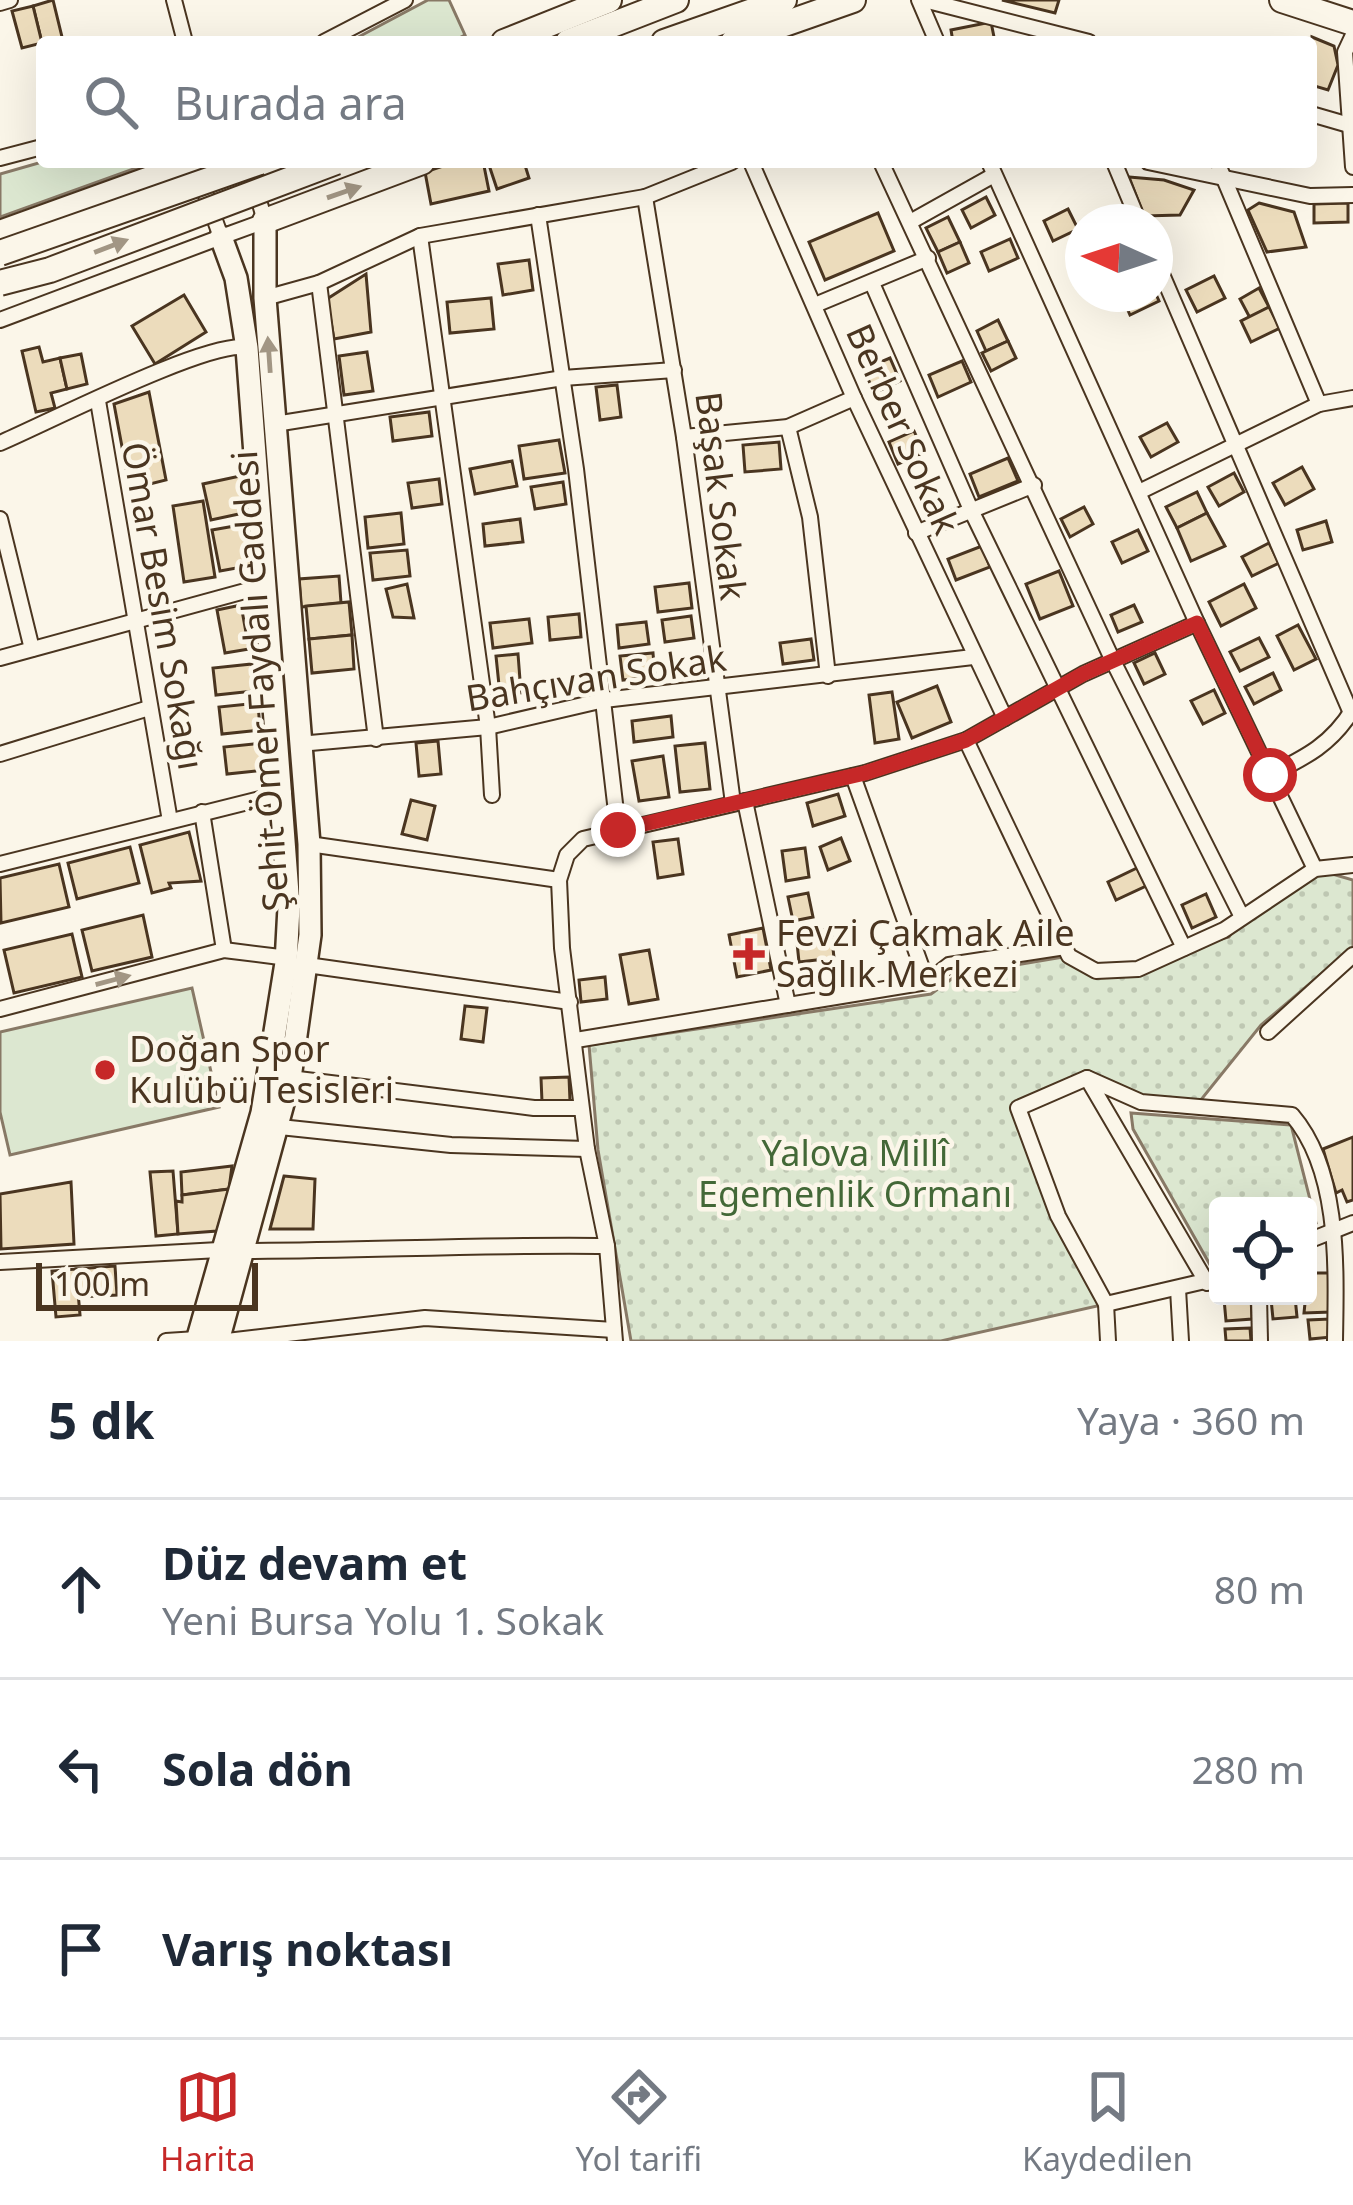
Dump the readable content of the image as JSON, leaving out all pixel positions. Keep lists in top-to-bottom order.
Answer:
{
  "streets": {
    "main road": ["Şehit Ömer Faydalı Caddesi"],
    "street": [
      "Berber Sokak",
      "Başak Sokak",
      "Ömar Besim Sokağı",
      "Bahçıvan Sokak"
    ]
  },
  "crossings": [
    ["Berber Sokak", "Bahçıvan Sokak"],
    ["Başak Sokak", "Bahçıvan Sokak"],
    ["Bahçıvan Sokak", "Şehit Ömer Faydalı Caddesi"]
  ],
  "parks": ["Yalova Millî Egemenlik Ormanı"],
  "places": {
    "health": ["Fevzi Çakmak Aile Sağlık Merkezi"],
    "other": ["Doğan Spor Kulübü Tesisleri"]
  },
  "scale_bar": "100 m",
  "north": "left",
  "page": {
    "search": "Burada ara",
    "scale": "100 m",
    "heading": ["5 dk", "Yaya · 360 m"],
    "list": [
      ["Düz devam et", "Yeni Bursa Yolu 1. Sokak", "80 m"],
      ["Sola dön", "280 m"],
      "Varış noktası"
    ],
    "nav": ["Harita", "Yol tarifi", "Kaydedilen"]
  }
}
